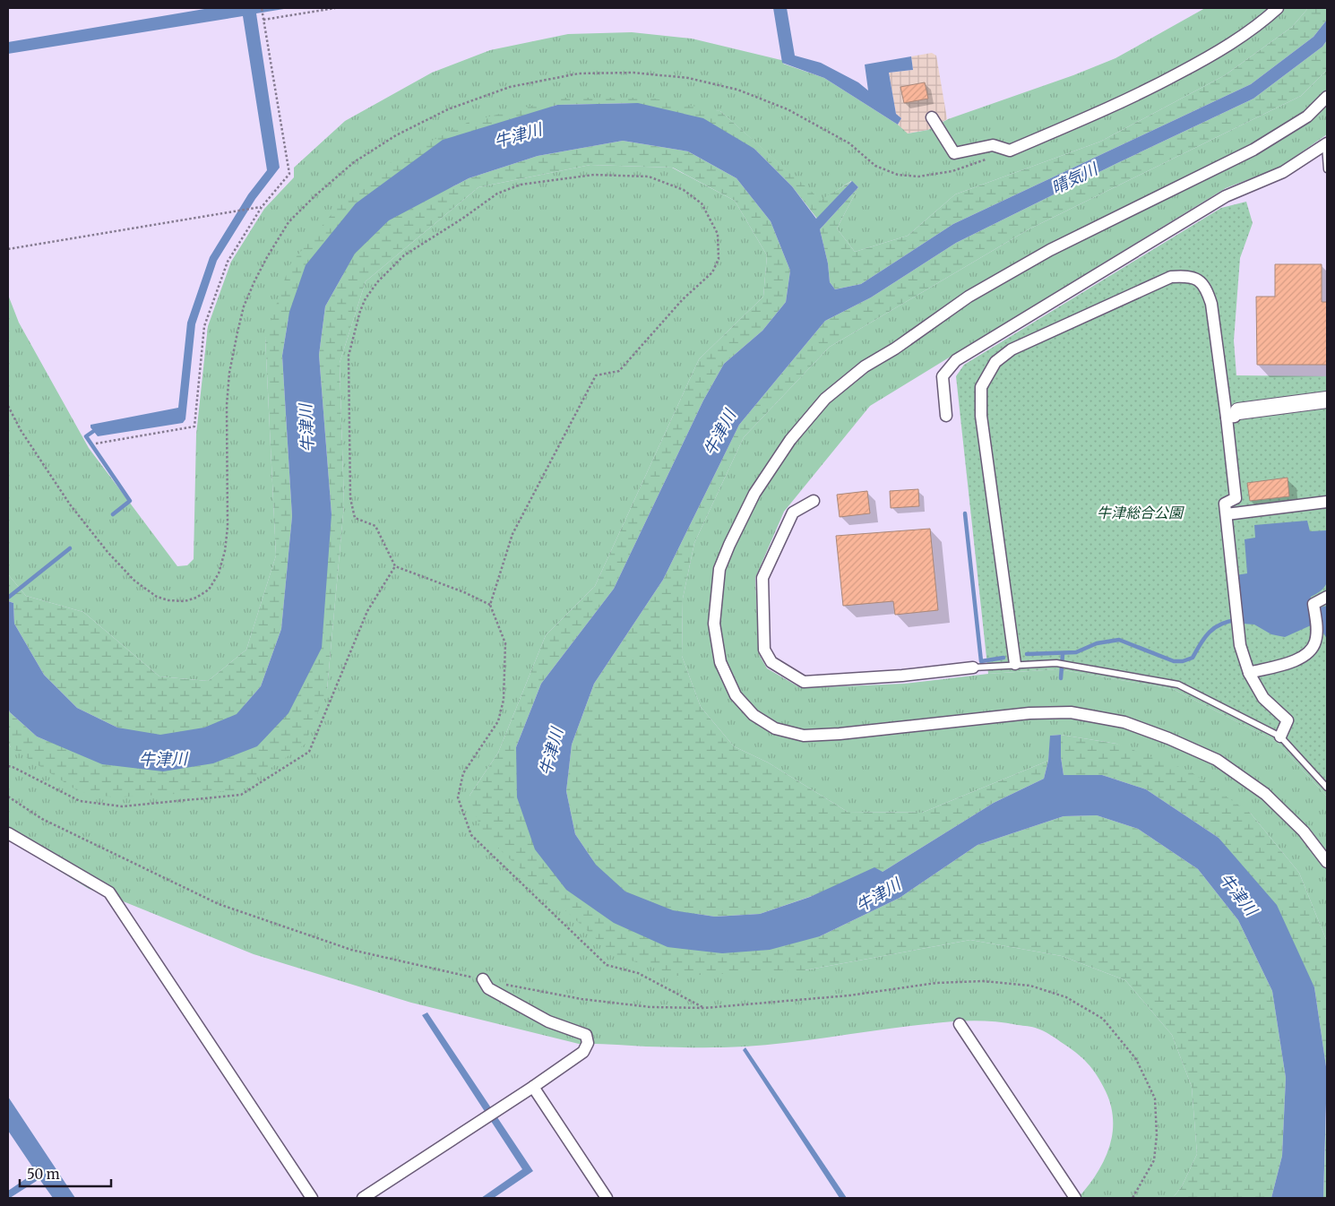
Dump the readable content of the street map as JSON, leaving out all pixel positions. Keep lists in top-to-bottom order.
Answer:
{
  "water": ["牛津川", "晴気川"],
  "parks": ["牛津総合公園"],
  "scale_bar": "50 m"
}
